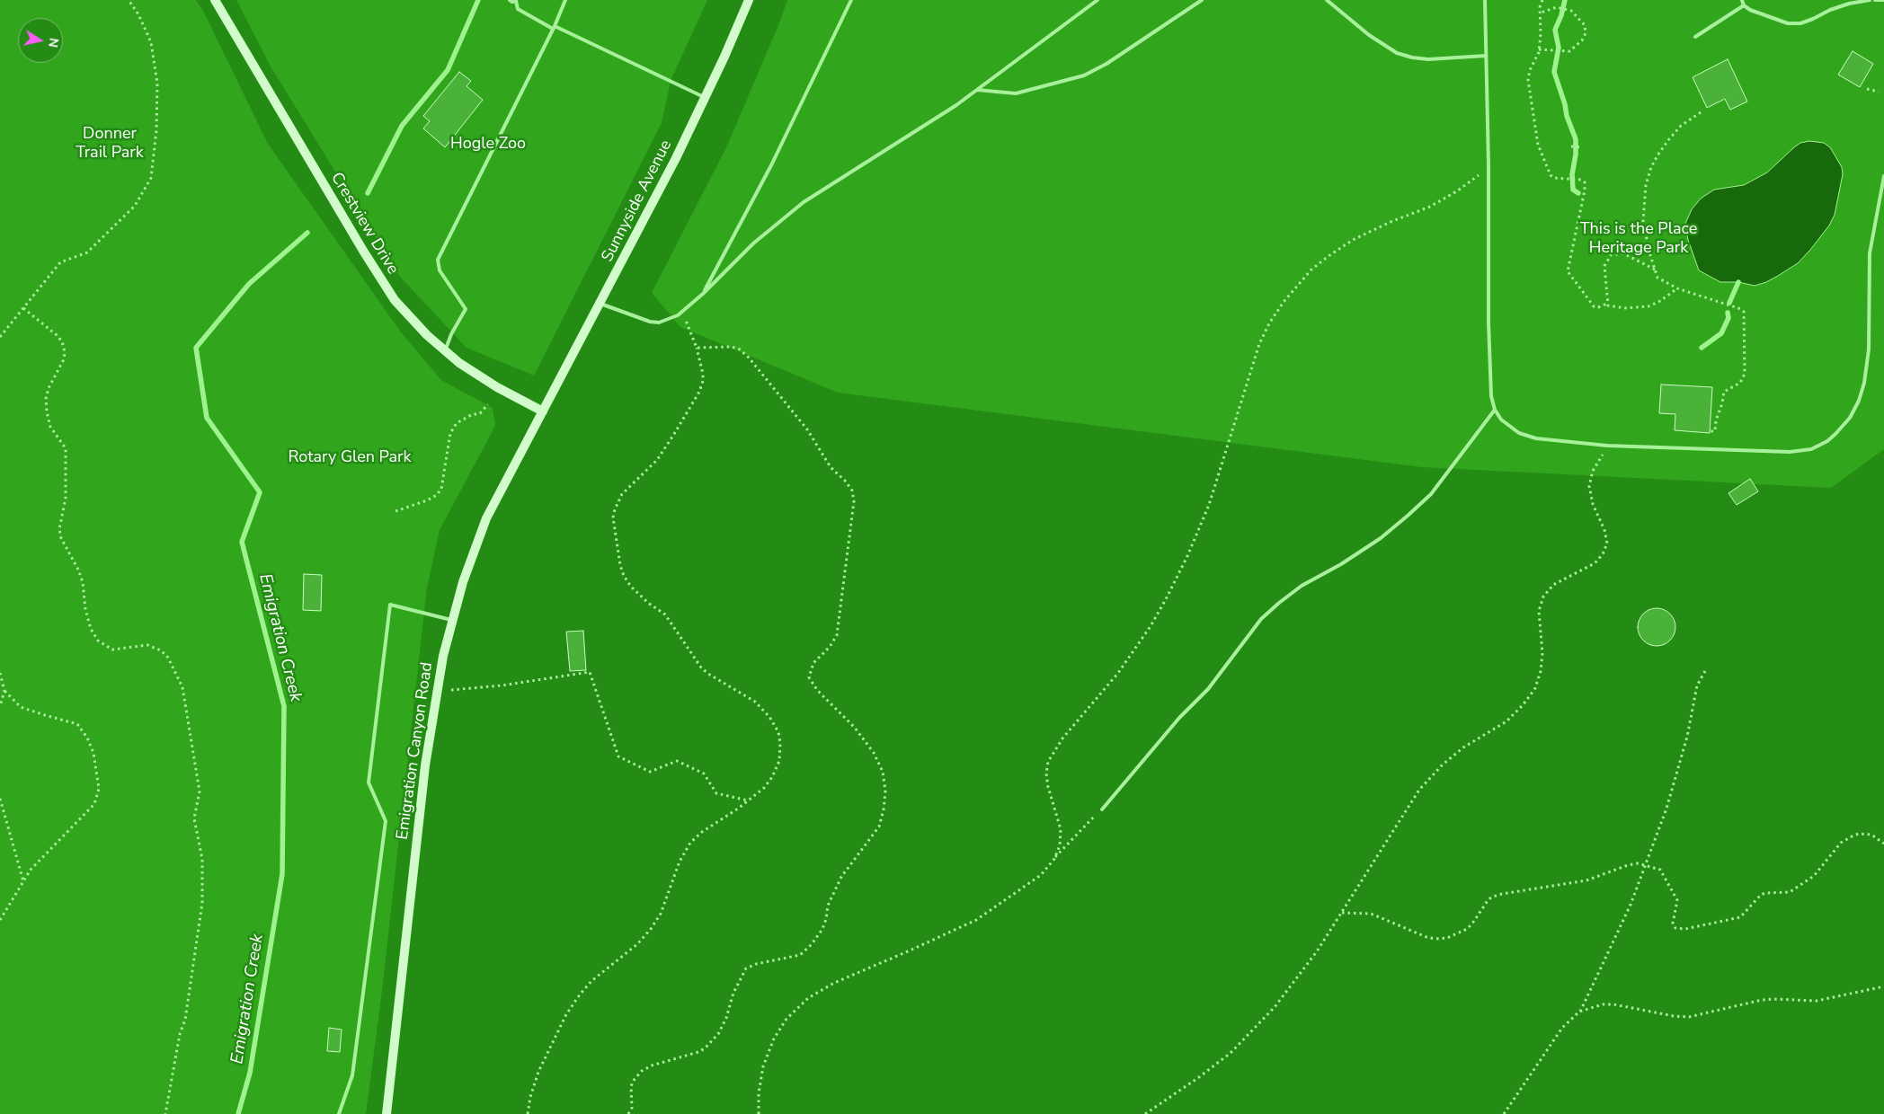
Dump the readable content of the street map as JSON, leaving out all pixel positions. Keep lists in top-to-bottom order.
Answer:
{
  "streets": {
    "main road": ["Sunnyside Avenue", "Crestview Drive", "Emigration Canyon Road"]
  },
  "crossings": [
    ["Sunnyside Avenue", "Crestview Drive"],
    ["Sunnyside Avenue", "Emigration Canyon Road"],
    ["Crestview Drive", "Emigration Canyon Road"]
  ],
  "water": ["Emigration Creek"],
  "parks": [
    "Donner Trail Park",
    "Hogle Zoo",
    "This is the Place Heritage Park",
    "Rotary Glen Park"
  ],
  "north": "right"
}
